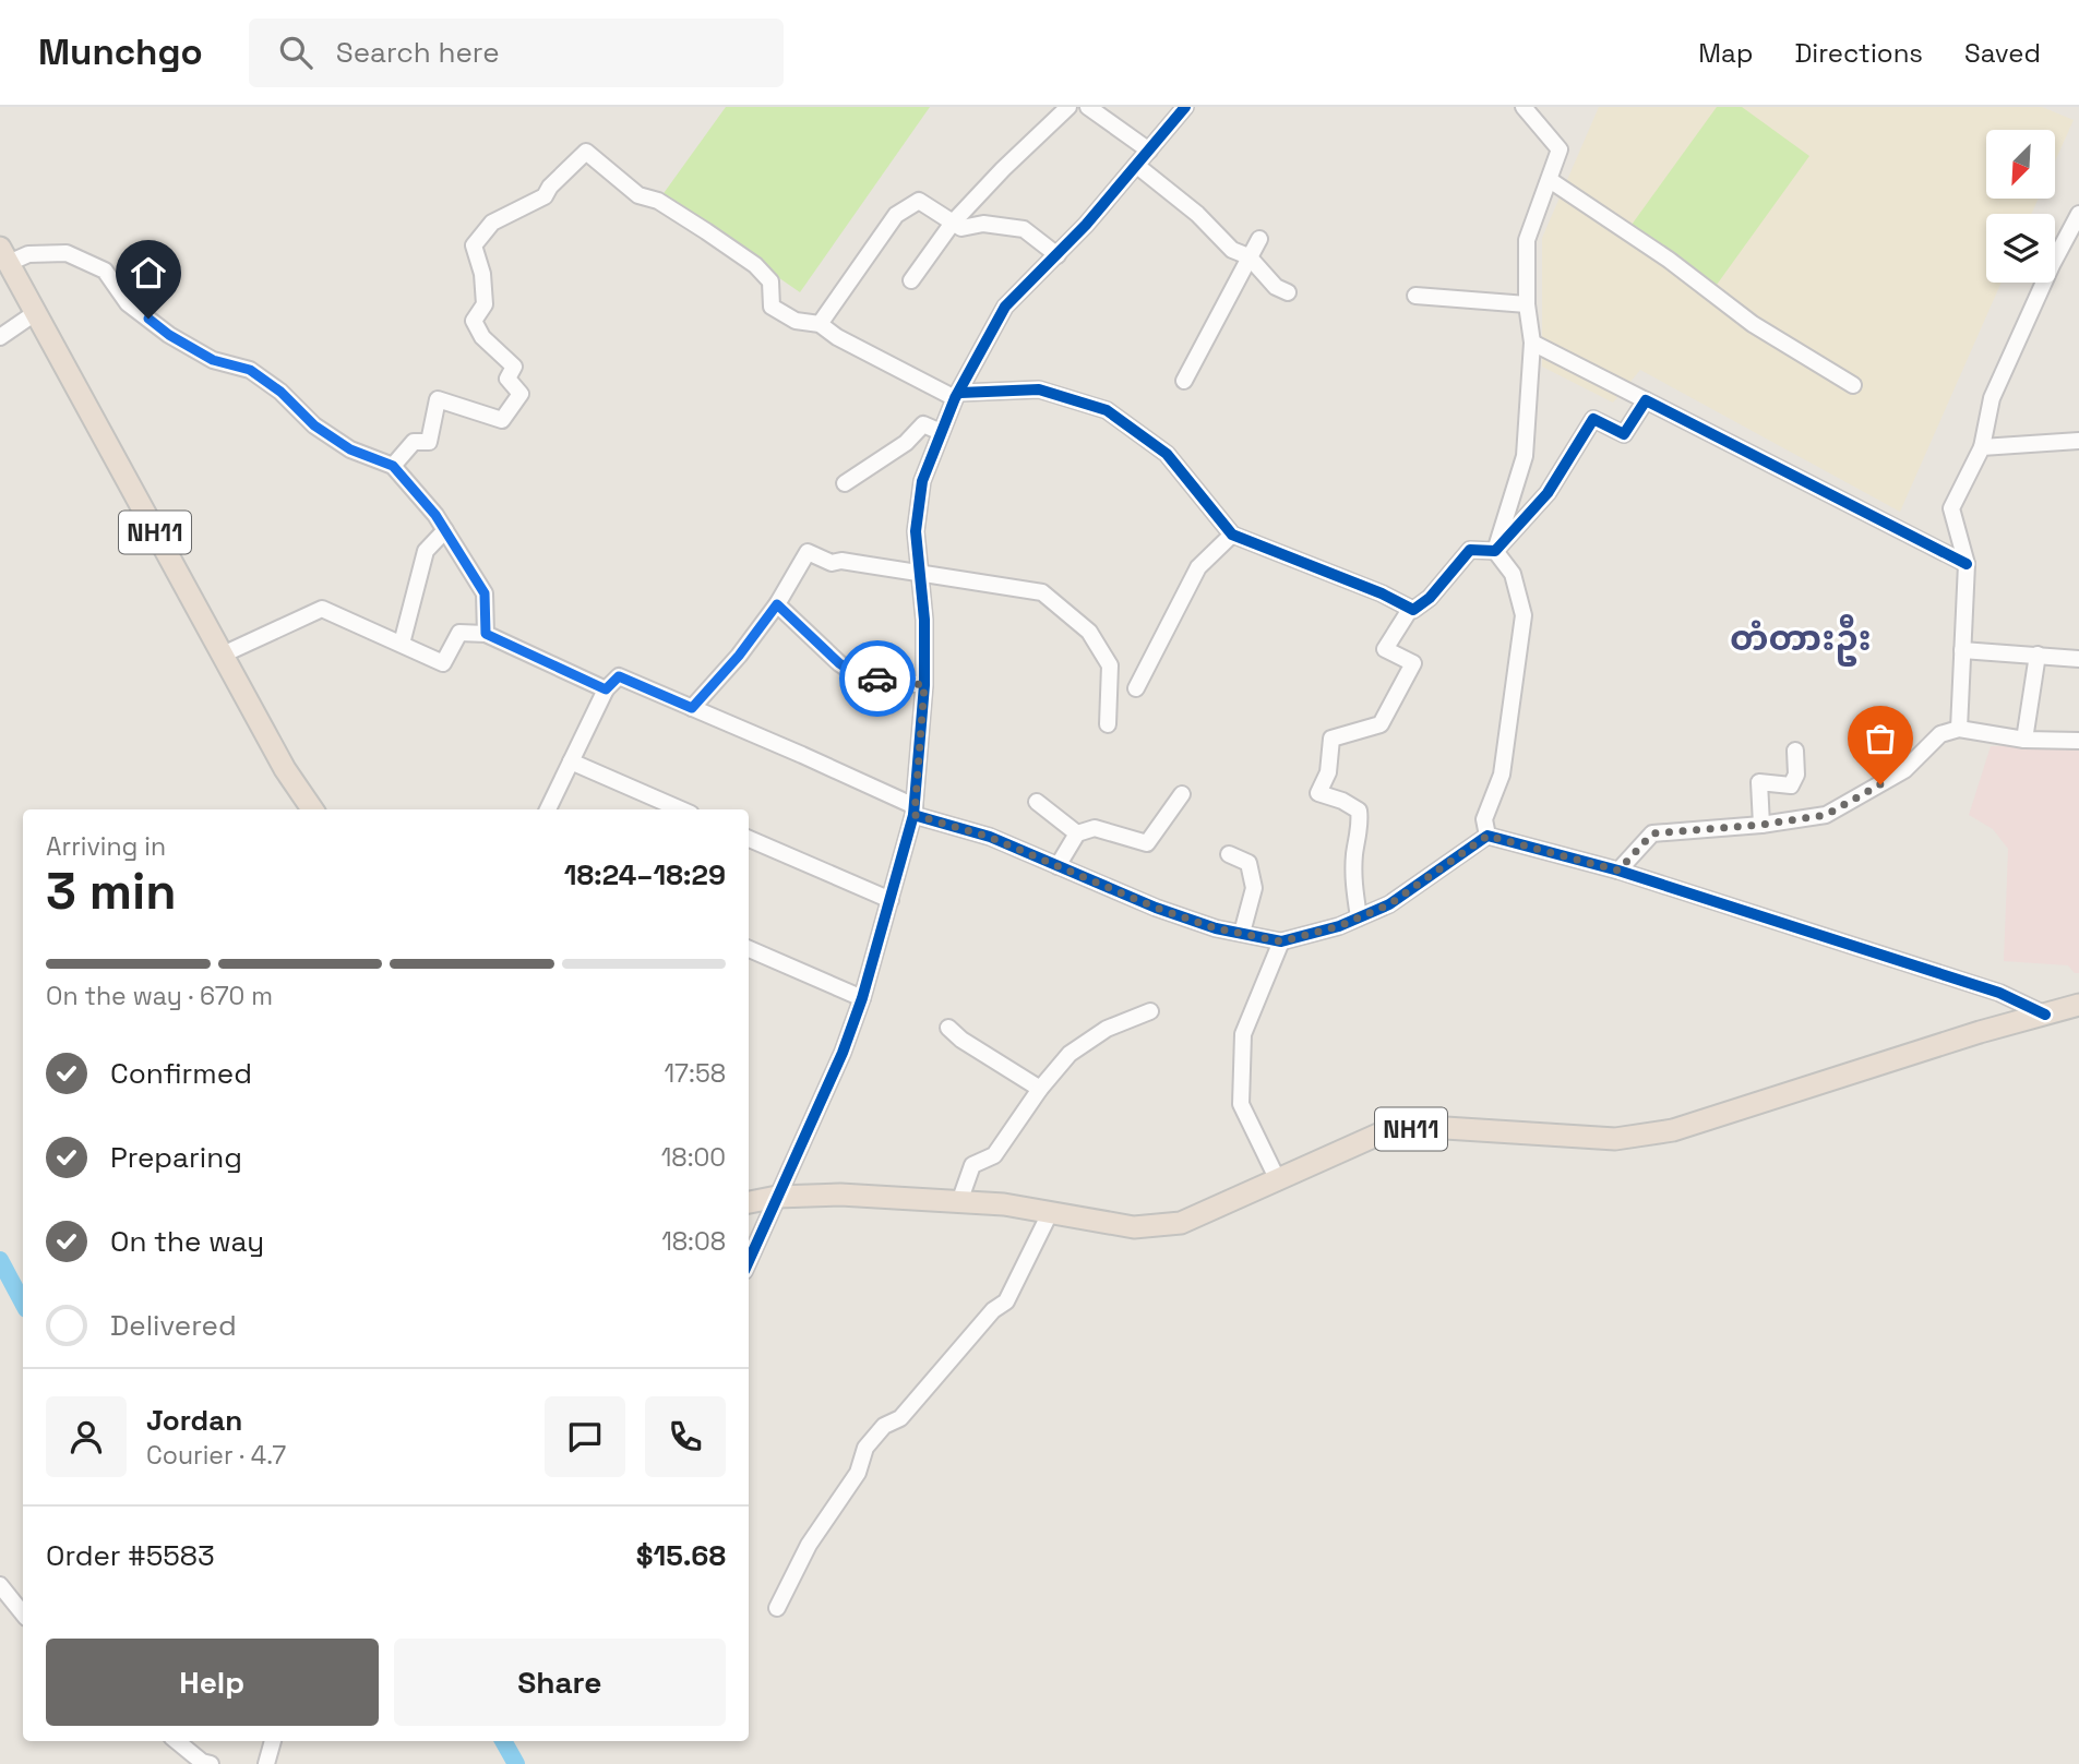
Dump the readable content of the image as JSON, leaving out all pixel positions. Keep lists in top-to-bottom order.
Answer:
{
  "streets": {
    "highway": ["NH11"]
  },
  "districts": ["တံတားဦး"],
  "north": "bottom left",
  "page": {
    "header": "Munchgo",
    "search": "Search here",
    "nav": ["Map", "Directions", "Saved"],
    "heading": ["3 min", "Arriving in", "18:24–18:29"],
    "panel": [
      "Jordan",
      "Courier · 4.7",
      "Order #5583",
      "$15.68"
    ],
    "bar": "On the way · 670 m",
    "list": [
      ["Confirmed", "17:58"],
      ["Preparing", "18:00"],
      ["On the way", "18:08"],
      "Delivered"
    ],
    "buttons": ["Help", "Share"]
  }
}
